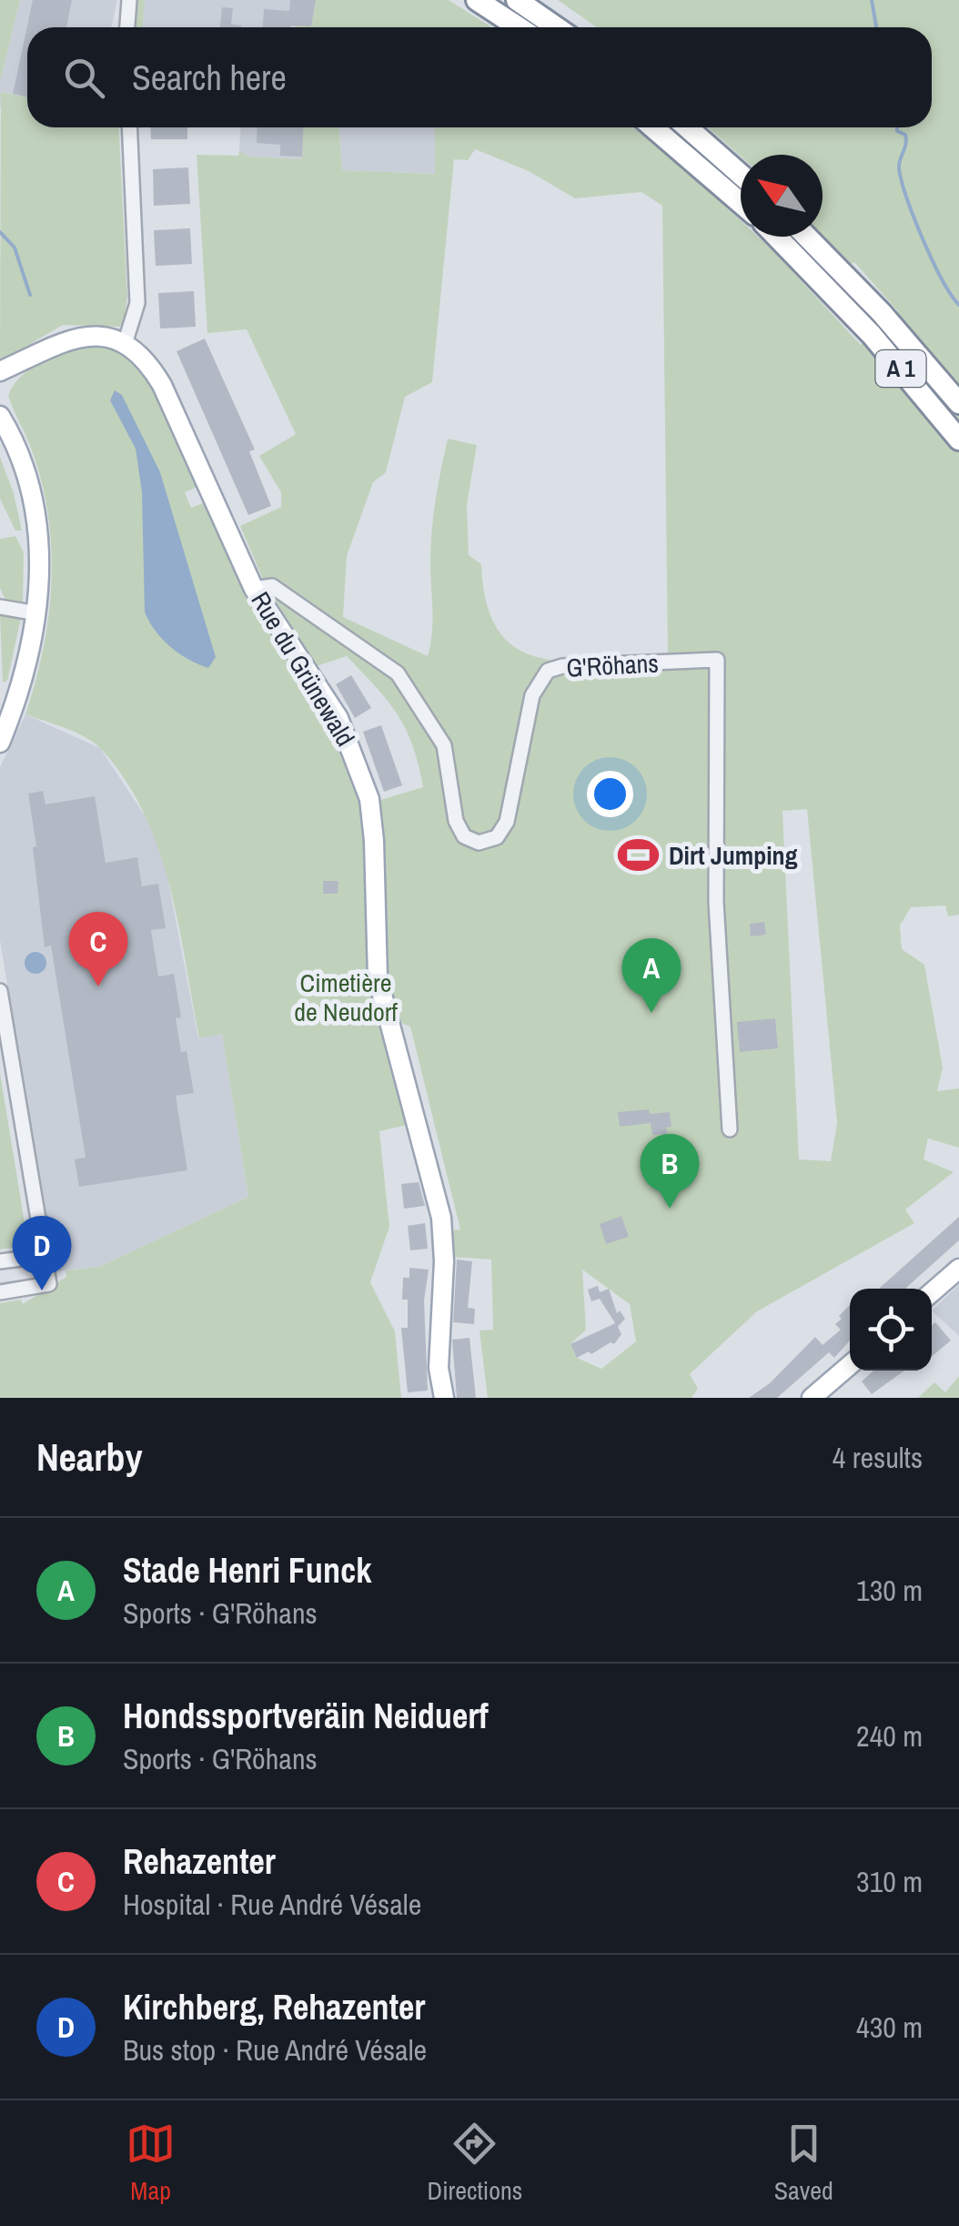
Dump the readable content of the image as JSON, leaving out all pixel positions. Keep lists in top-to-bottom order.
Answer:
{
  "streets": {
    "highway": ["A 1"],
    "main road": ["Rue du Grünewald"],
    "street": ["G'Röhans"]
  },
  "crossings": [
    ["G'Röhans", "Rue du Grünewald"]
  ],
  "parks": ["Cimetière de Neudorf"],
  "places": {
    "sports": ["Dirt Jumping"]
  },
  "north": "top left",
  "page": {
    "search": "Search here",
    "pins": [
      "C",
      "A",
      "B",
      "D"
    ],
    "heading": ["Nearby", "4 results"],
    "list": [
      {
        "mark": "A",
        "name": "Stade Henri Funck",
        "note": "Sports · G'Röhans",
        "value": "130 m"
      },
      {
        "mark": "B",
        "name": "Hondssportveräin Neiduerf",
        "note": "Sports · G'Röhans",
        "value": "240 m"
      },
      {
        "mark": "C",
        "name": "Rehazenter",
        "note": "Hospital · Rue André Vésale",
        "value": "310 m"
      },
      {
        "mark": "D",
        "name": "Kirchberg, Rehazenter",
        "note": "Bus stop · Rue André Vésale",
        "value": "430 m"
      }
    ],
    "nav": ["Map", "Directions", "Saved"]
  }
}
